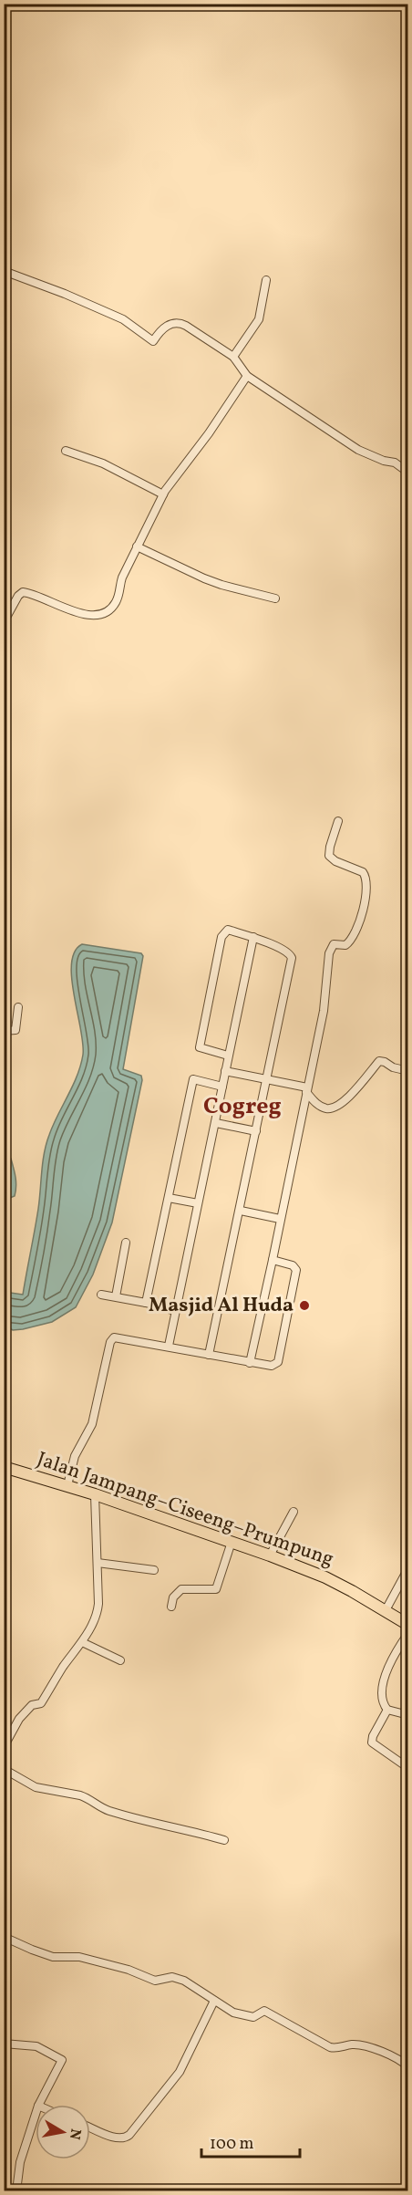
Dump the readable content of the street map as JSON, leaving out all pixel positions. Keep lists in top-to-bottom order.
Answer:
{
  "streets": {
    "main road": ["Jalan Jampang–Ciseeng–Prumpung"]
  },
  "districts": ["Cogreg"],
  "places": ["Masjid Al Huda"],
  "scale_bar": "100 m",
  "north": "right"
}
